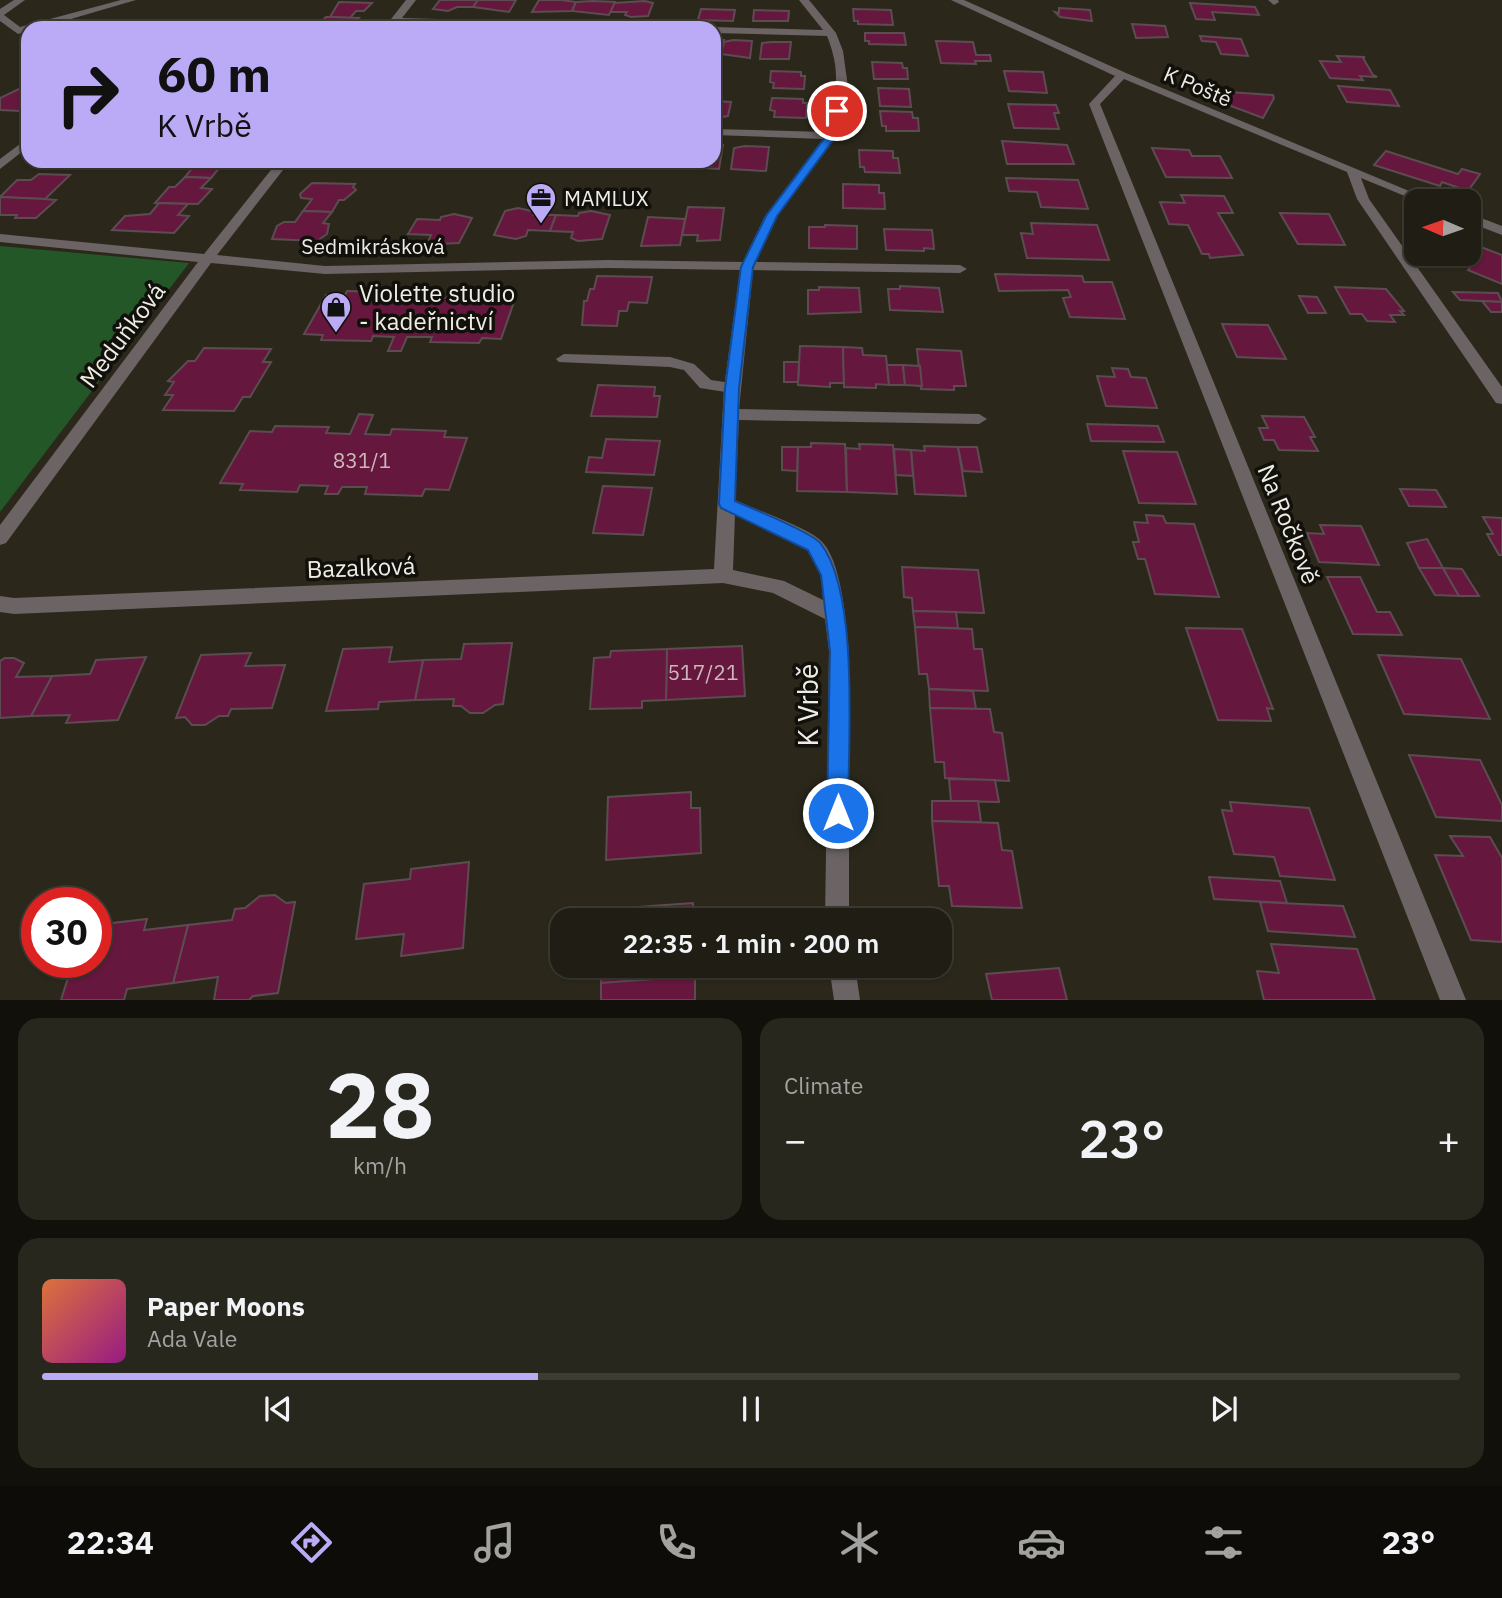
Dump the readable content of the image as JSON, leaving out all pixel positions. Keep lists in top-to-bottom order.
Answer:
{
  "streets": {
    "street": [
      "K Poště",
      "Sedmikrásková",
      "Meduňková",
      "Na Ročkově",
      "Bazalková",
      "K Vrbě"
    ]
  },
  "crossings": [
    ["K Poště", "Na Ročkově"],
    ["Sedmikrásková", "Meduňková"]
  ],
  "places": {
    "office": ["MAMLUX"],
    "shop": ["Violette studio - kadeřnictví"]
  },
  "house_numbers": ["831/1", "517/21"],
  "north": "left",
  "page": {
    "turn": ["60 m", "K Vrbě"],
    "limit": "30",
    "trip": "22:35 · 1 min · 200 m",
    "tile": [
      ["28", "km/h"],
      "Climate"
    ],
    "heat": ["−", "23°", "+"],
    "song": ["Paper Moons", "Ada Vale"],
    "tabs": ["22:34", "23°"]
  }
}
